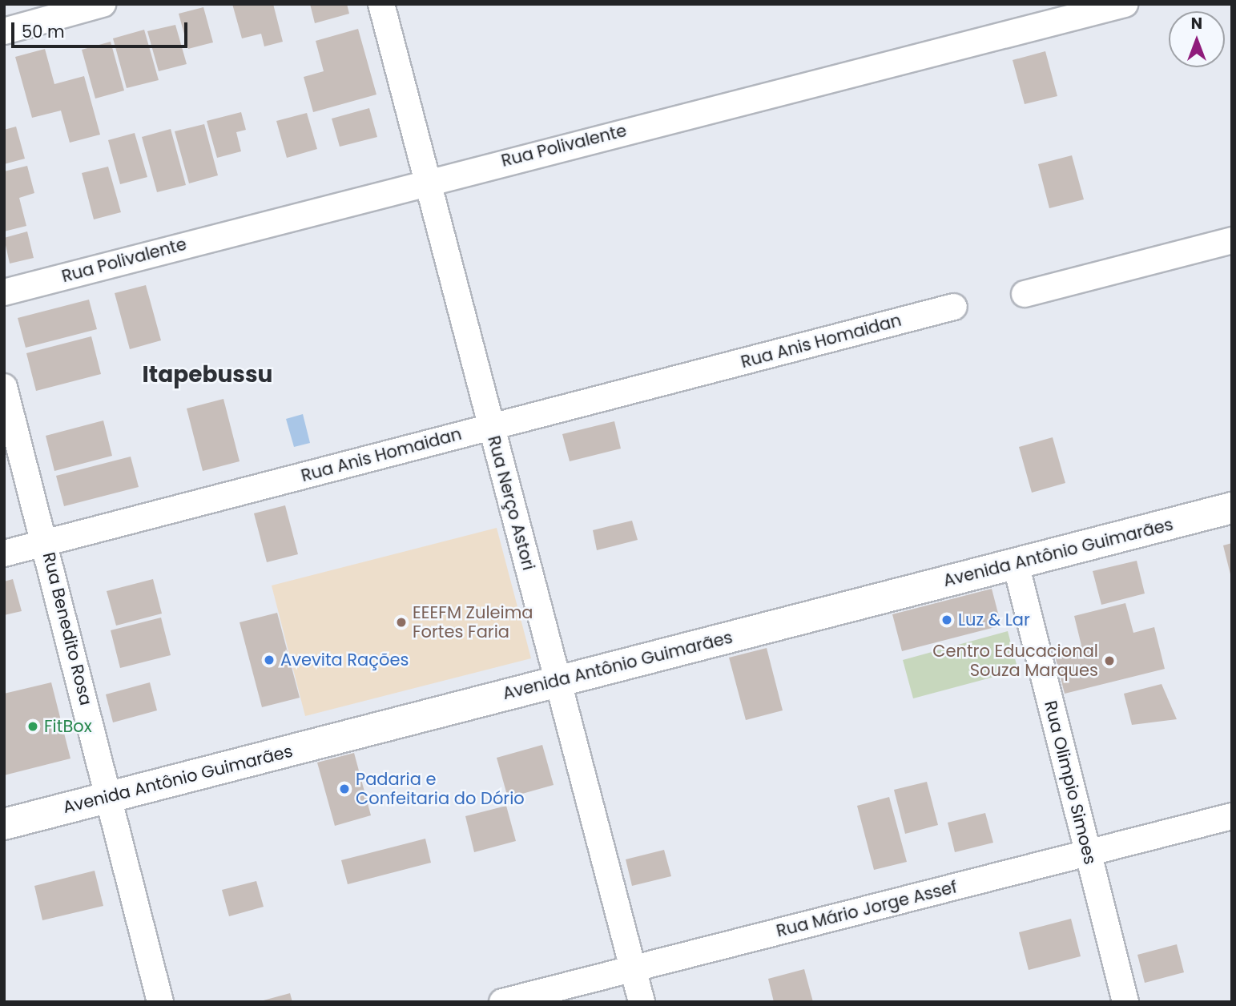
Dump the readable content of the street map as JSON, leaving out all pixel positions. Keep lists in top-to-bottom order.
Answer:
{
  "streets": {
    "street": [
      "Rua Polivalente",
      "Rua Anis Homaidan",
      "Rua Nerço Astori",
      "Avenida Antônio Guimarães",
      "Rua Benedito Rosa",
      "Rua Olimpio Simoes",
      "Rua Mário Jorge Assef"
    ]
  },
  "crossings": [
    ["Rua Polivalente", "Rua Nerço Astori"],
    ["Rua Anis Homaidan", "Rua Nerço Astori"],
    ["Rua Anis Homaidan", "Rua Benedito Rosa"],
    ["Rua Nerço Astori", "Avenida Antônio Guimarães"],
    ["Rua Nerço Astori", "Rua Mário Jorge Assef"],
    ["Avenida Antônio Guimarães", "Rua Benedito Rosa"],
    ["Avenida Antônio Guimarães", "Rua Olimpio Simoes"],
    ["Rua Olimpio Simoes", "Rua Mário Jorge Assef"]
  ],
  "districts": ["Itapebussu"],
  "places": [
    "Luz & Lar",
    "EEEFM Zuleima Fortes Faria",
    "Avevita Rações",
    "Centro Educacional Souza Marques",
    "FitBox",
    "Padaria e Confeitaria do Dório"
  ],
  "scale_bar": "50 m",
  "north": "top"
}
